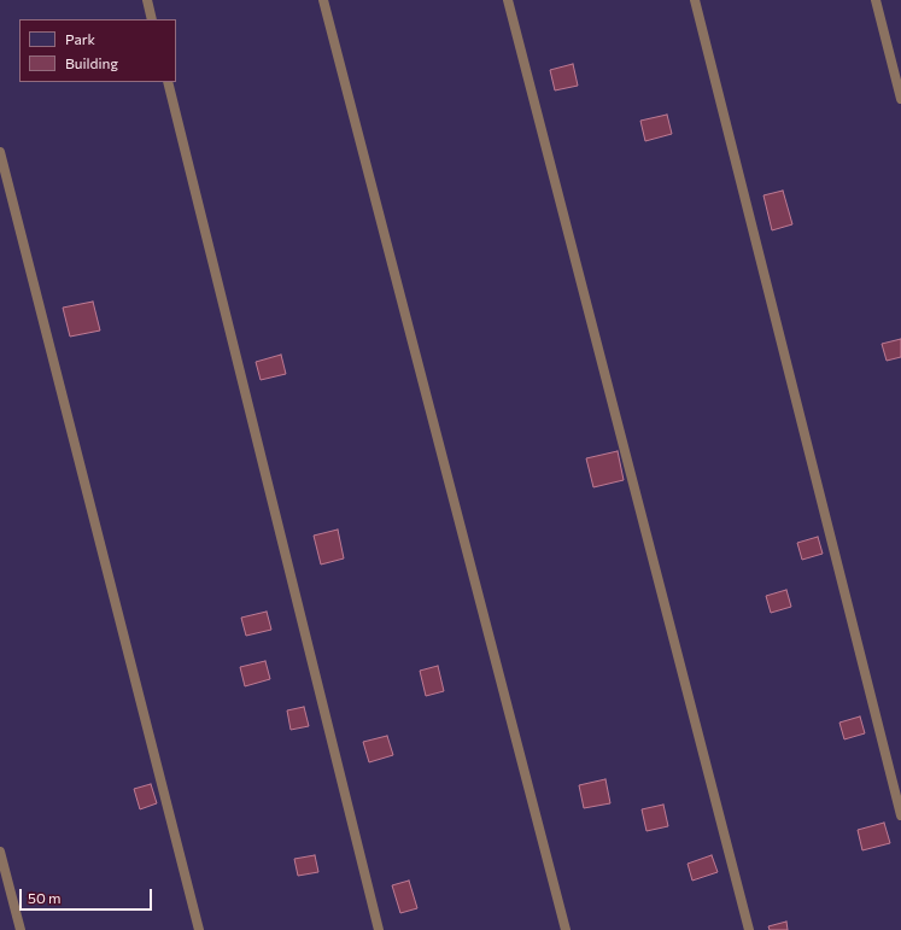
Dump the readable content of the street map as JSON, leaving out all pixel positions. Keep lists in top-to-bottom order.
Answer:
{
  "legend": ["Park", "Building"],
  "scale_bar": "50 m"
}
